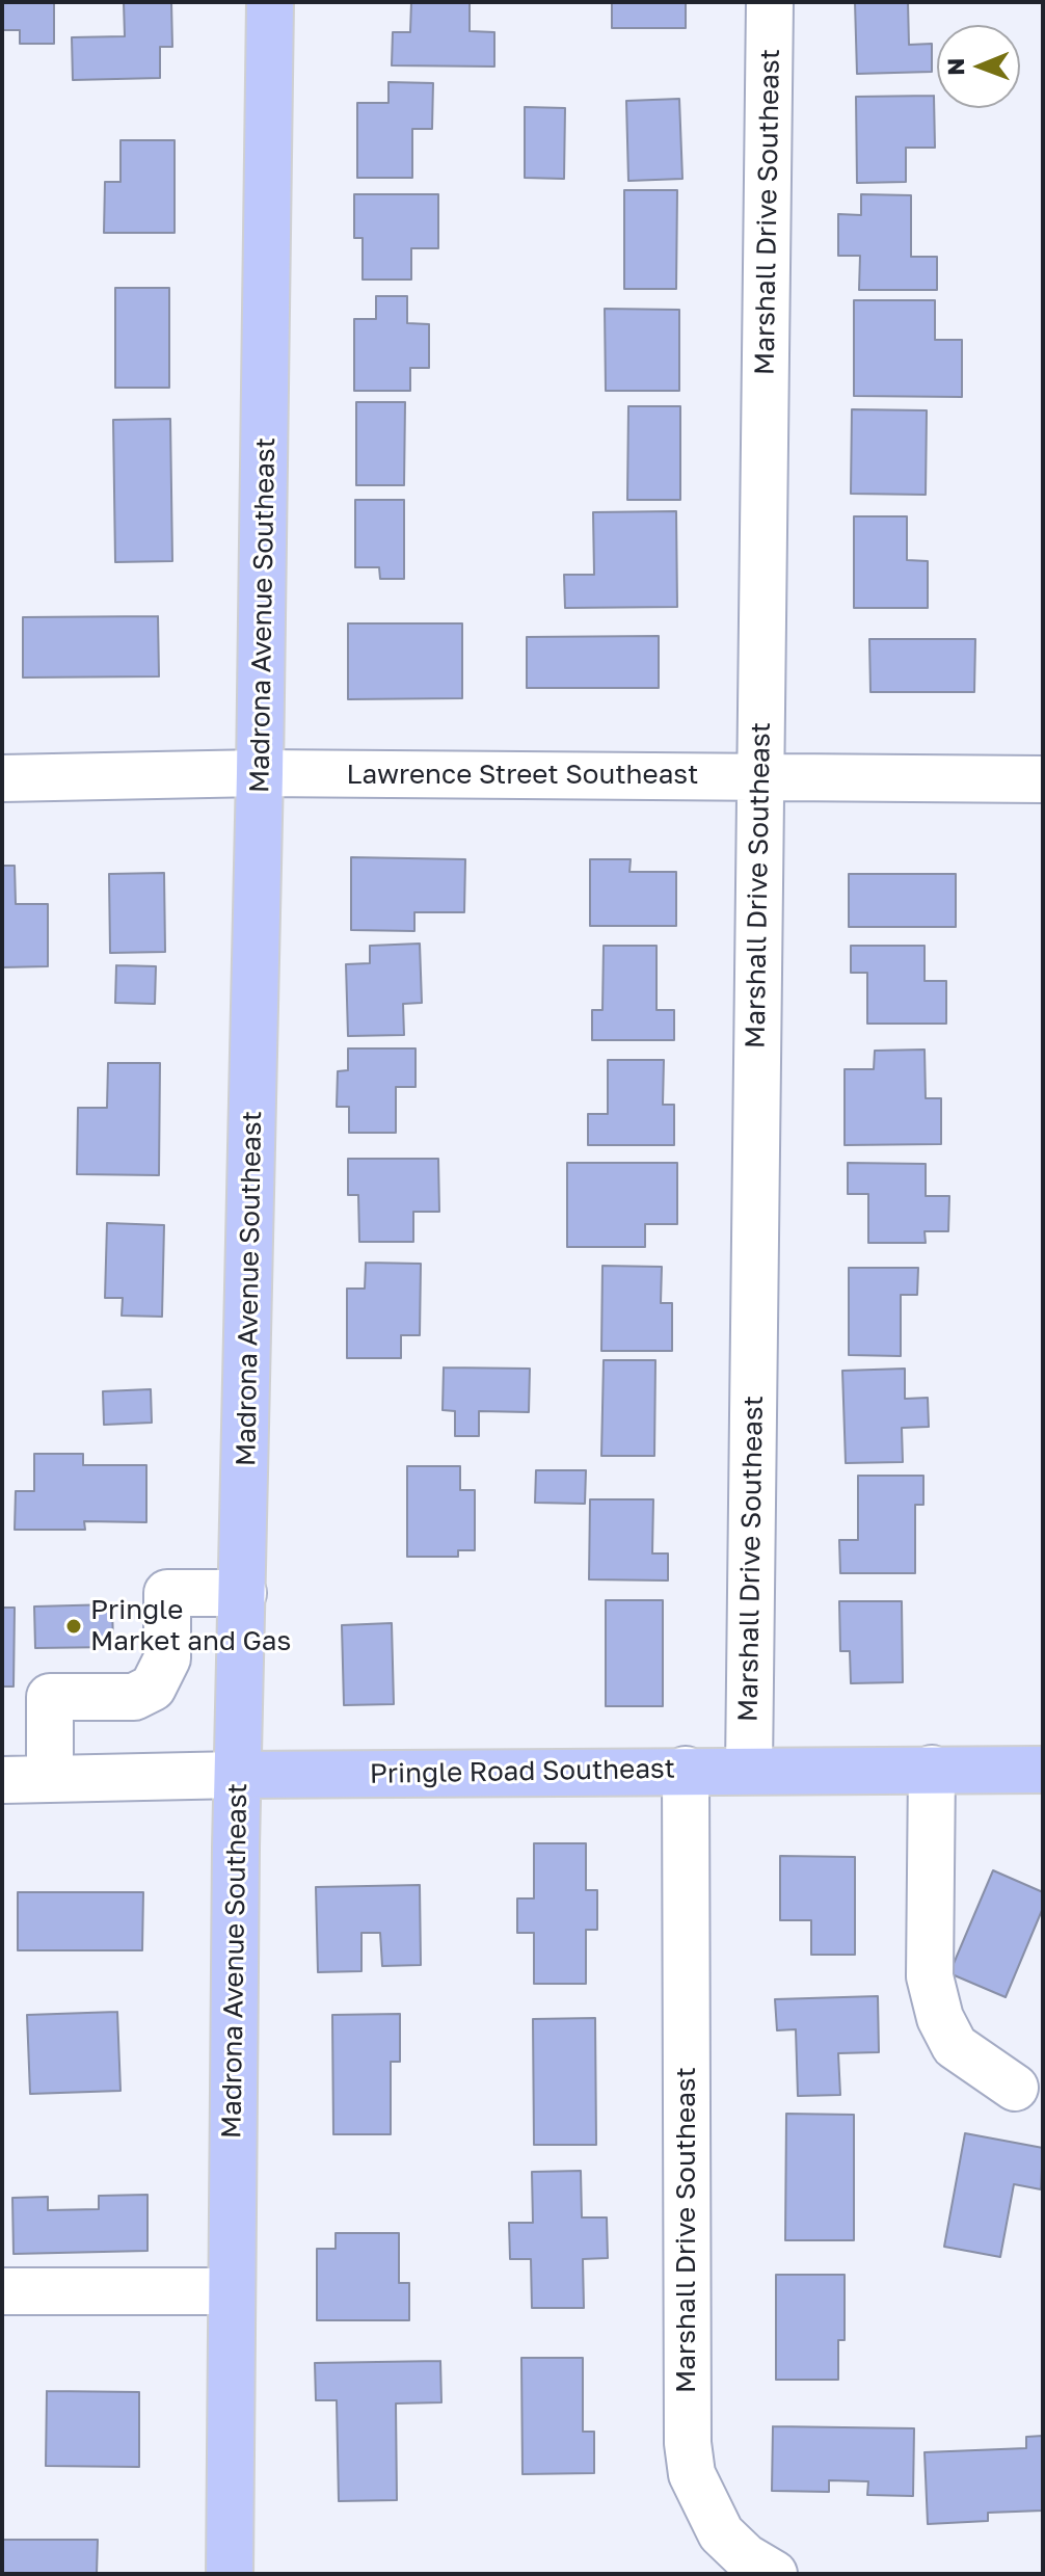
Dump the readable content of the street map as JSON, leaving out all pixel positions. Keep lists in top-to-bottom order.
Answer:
{
  "streets": {
    "main road": ["Madrona Avenue Southeast", "Pringle Road Southeast"],
    "street": ["Marshall Drive Southeast", "Lawrence Street Southeast"]
  },
  "crossings": [
    ["Marshall Drive Southeast", "Lawrence Street Southeast"],
    ["Marshall Drive Southeast", "Pringle Road Southeast"],
    ["Madrona Avenue Southeast", "Lawrence Street Southeast"],
    ["Madrona Avenue Southeast", "Pringle Road Southeast"]
  ],
  "places": ["Pringle Market and Gas"],
  "north": "left"
}
